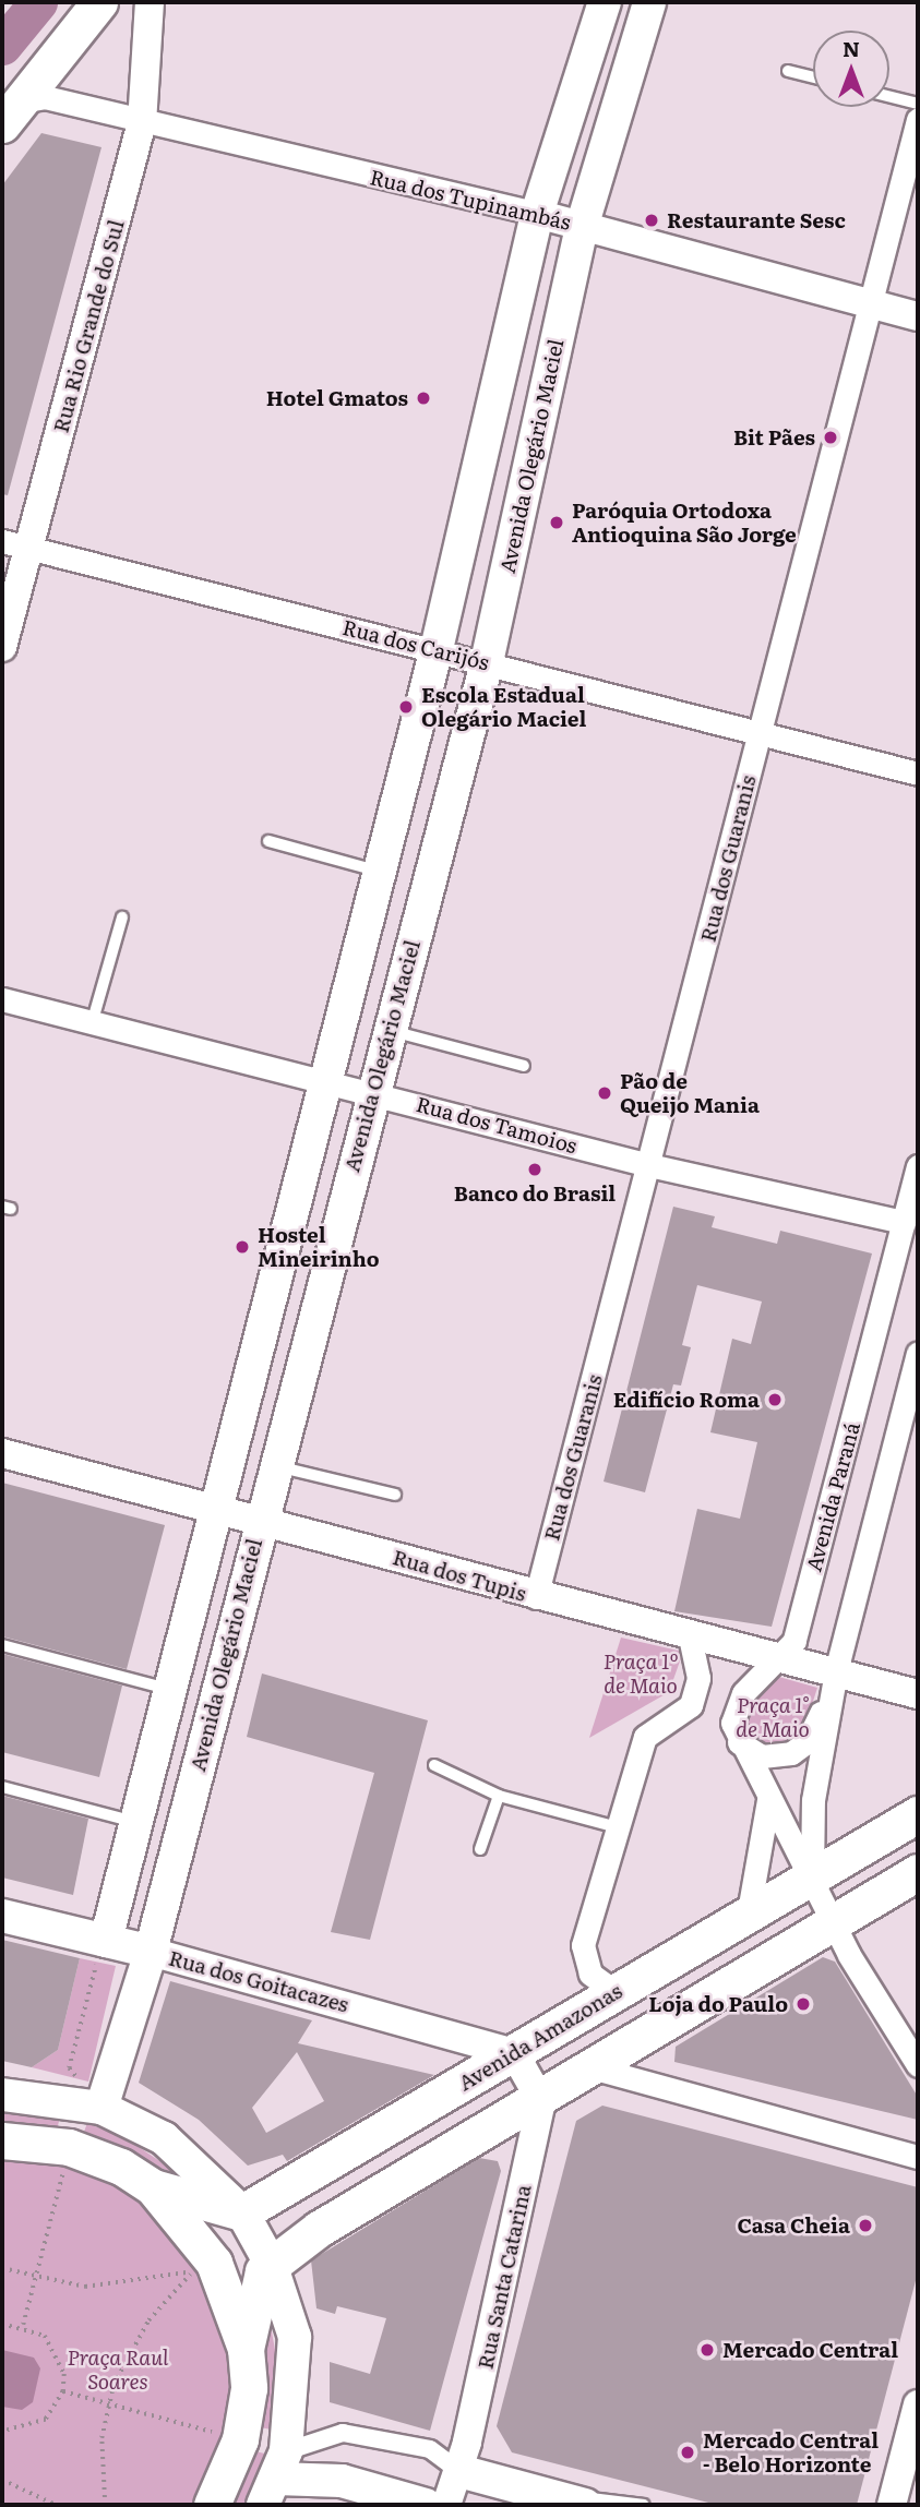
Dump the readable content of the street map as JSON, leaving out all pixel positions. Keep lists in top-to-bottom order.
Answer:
{
  "streets": {
    "main road": ["Avenida Olegário Maciel", "Rua dos Goitacazes", "Avenida Amazonas"],
    "street": [
      "Rua dos Tupinambás",
      "Rua Rio Grande do Sul",
      "Rua dos Carijós",
      "Rua dos Guaranis",
      "Rua dos Tamoios",
      "Avenida Paraná",
      "Rua dos Tupis",
      "Rua Santa Catarina"
    ]
  },
  "crossings": [
    ["Rua dos Tupinambás", "Rua Rio Grande do Sul"],
    ["Rua dos Tupinambás", "Avenida Olegário Maciel"],
    ["Rua dos Tupinambás", "Rua dos Guaranis"],
    ["Rua Rio Grande do Sul", "Rua dos Carijós"],
    ["Avenida Olegário Maciel", "Rua dos Carijós"],
    ["Avenida Olegário Maciel", "Rua dos Tamoios"],
    ["Avenida Olegário Maciel", "Rua dos Tupis"],
    ["Avenida Olegário Maciel", "Rua dos Goitacazes"],
    ["Rua dos Carijós", "Rua dos Guaranis"],
    ["Rua dos Guaranis", "Rua dos Tamoios"],
    ["Rua dos Guaranis", "Rua dos Tupis"],
    ["Rua dos Tamoios", "Avenida Paraná"],
    ["Avenida Paraná", "Rua dos Tupis"],
    ["Rua dos Goitacazes", "Avenida Amazonas"]
  ],
  "parks": ["Praça 1º de Maio", "Praça 1° de Maio", "Praça Raul Soares"],
  "places": [
    "Restaurante Sesc",
    "Hotel Gmatos",
    "Bit Pães",
    "Paróquia Ortodoxa Antioquina São Jorge",
    "Escola Estadual Olegário Maciel",
    "Pão de Queijo Mania",
    "Banco do Brasil",
    "Hostel Mineirinho",
    "Edifício Roma",
    "Loja do Paulo",
    "Casa Cheia",
    "Mercado Central",
    "Mercado Central - Belo Horizonte"
  ],
  "north": "top"
}
